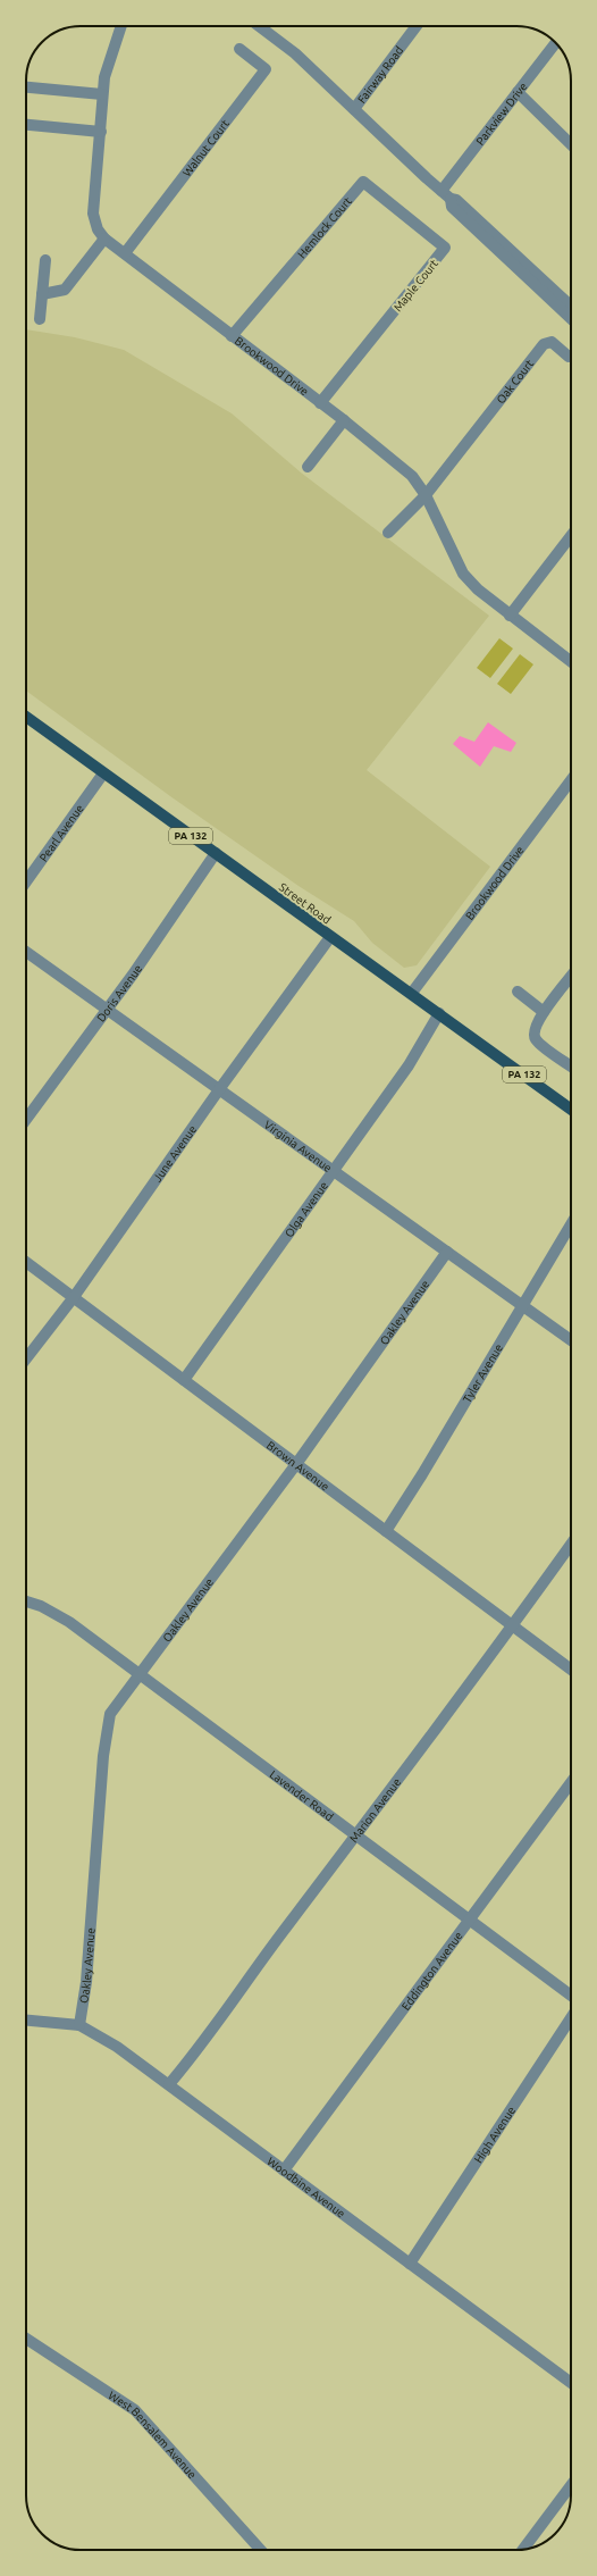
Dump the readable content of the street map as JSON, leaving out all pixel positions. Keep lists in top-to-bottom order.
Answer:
{
  "streets": {
    "main road": ["PA 132", "Street Road"],
    "street": [
      "Fairway Road",
      "Parkview Drive",
      "Walnut Court",
      "Hemlock Court",
      "Maple Court",
      "Brookwood Drive",
      "Oak Court",
      "Pearl Avenue",
      "Doris Avenue",
      "Virginia Avenue",
      "June Avenue",
      "Olga Avenue",
      "Oakley Avenue",
      "Tyler Avenue",
      "Brown Avenue",
      "Lavender Road",
      "Marion Avenue",
      "Eddington Avenue",
      "High Avenue",
      "Woodbine Avenue",
      "West Bensalem Avenue"
    ]
  },
  "crossings": [
    ["Walnut Court", "Brookwood Drive"],
    ["Hemlock Court", "Maple Court"],
    ["Hemlock Court", "Brookwood Drive"],
    ["Maple Court", "Brookwood Drive"],
    ["Brookwood Drive", "Oak Court"],
    ["Brookwood Drive", "Street Road"],
    ["Pearl Avenue", "Street Road"],
    ["Street Road", "Doris Avenue"],
    ["Street Road", "June Avenue"],
    ["Street Road", "Olga Avenue"],
    ["Doris Avenue", "Virginia Avenue"],
    ["Virginia Avenue", "June Avenue"],
    ["Virginia Avenue", "Olga Avenue"],
    ["Virginia Avenue", "Oakley Avenue"],
    ["Virginia Avenue", "Tyler Avenue"],
    ["June Avenue", "Brown Avenue"],
    ["Olga Avenue", "Brown Avenue"],
    ["Oakley Avenue", "Brown Avenue"],
    ["Oakley Avenue", "Lavender Road"],
    ["Oakley Avenue", "Woodbine Avenue"],
    ["Tyler Avenue", "Brown Avenue"],
    ["Brown Avenue", "Marion Avenue"],
    ["Lavender Road", "Marion Avenue"],
    ["Lavender Road", "Eddington Avenue"],
    ["Marion Avenue", "Woodbine Avenue"],
    ["Eddington Avenue", "Woodbine Avenue"],
    ["High Avenue", "Woodbine Avenue"]
  ]
}
